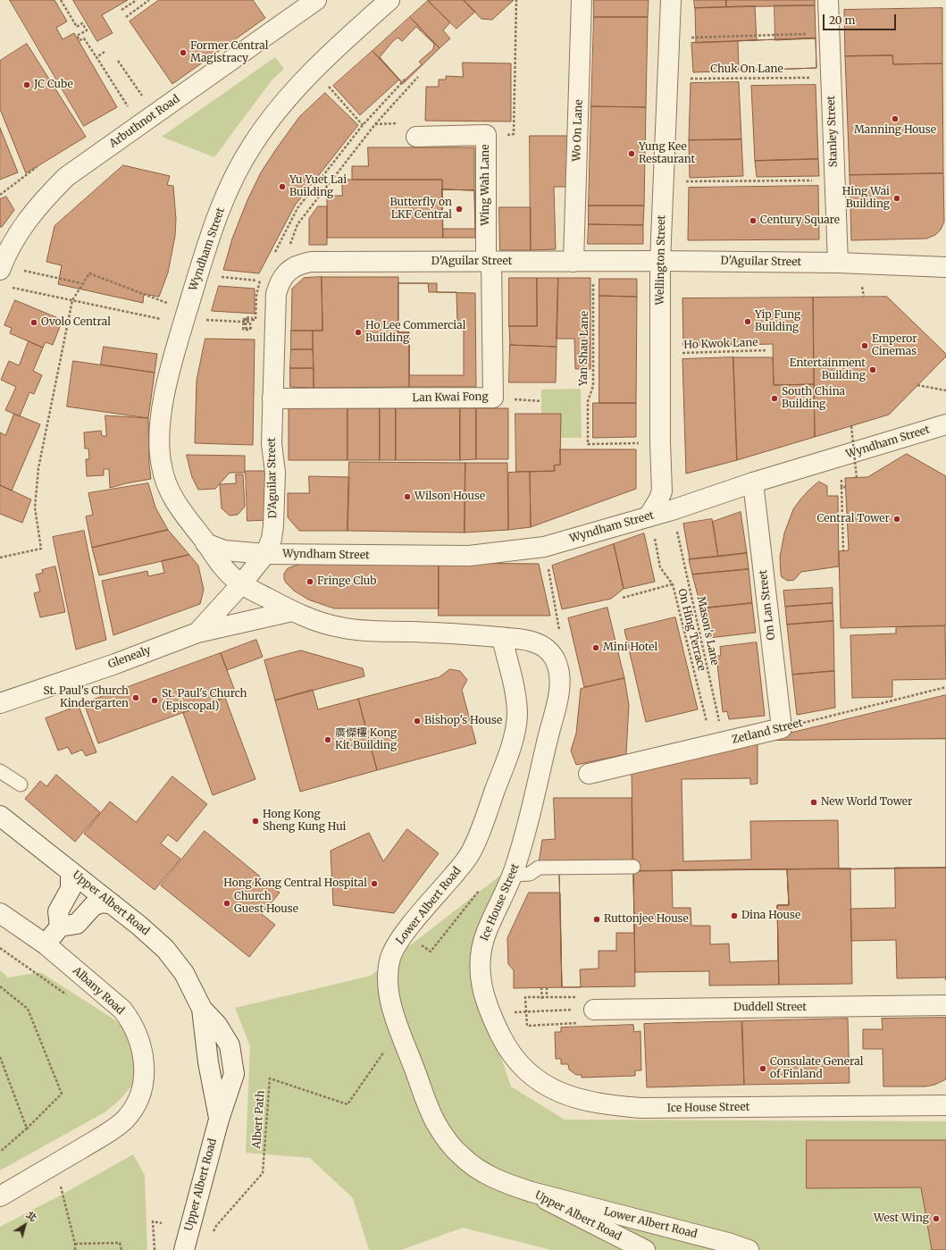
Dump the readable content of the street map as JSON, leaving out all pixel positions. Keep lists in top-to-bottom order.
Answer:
{
  "streets": {
    "street": [
      "Arbuthnot Road",
      "Wo On Lane",
      "Stanley Street",
      "Wing Wah Lane",
      "Wyndham Street",
      "Wellington Street",
      "D'Aguilar Street",
      "Lan Kwai Fong",
      "On Lan Street",
      "Glenealy",
      "Zetland Street",
      "Ice House Street",
      "Upper Albert Road",
      "Lower Albert Road",
      "Albany Road",
      "Duddell Street"
    ],
    "path": [
      "Chuk On Lane",
      "Ho Kwok Lane",
      "Yan Shau Lane",
      "On Hing Terrace",
      "Mason's Lane",
      "Albert Path"
    ]
  },
  "crossings": [
    ["Wo On Lane", "D'Aguilar Street"],
    ["Stanley Street", "D'Aguilar Street"],
    ["Wing Wah Lane", "D'Aguilar Street"],
    ["Wing Wah Lane", "Lan Kwai Fong"],
    ["Wyndham Street", "Wellington Street"],
    ["Wyndham Street", "D'Aguilar Street"],
    ["Wyndham Street", "On Lan Street"],
    ["Wyndham Street", "Glenealy"],
    ["Wellington Street", "D'Aguilar Street"],
    ["D'Aguilar Street", "Lan Kwai Fong"],
    ["On Lan Street", "Zetland Street"],
    ["Mason's Lane", "Zetland Street"],
    ["Ice House Street", "Lower Albert Road"],
    ["Upper Albert Road", "Lower Albert Road"]
  ],
  "places": [
    "Former Central Magistracy",
    "JC Cube",
    "Manning House",
    "Yung Kee Restaurant",
    "Yu Yuet Lai Building",
    "Hing Wai Building",
    "Butterfly on LKF Central",
    "Century Square",
    "Yip Fung Building",
    "Ovolo Central",
    "Ho Lee Commercial Building",
    "Emperor Cinemas",
    "Entertainment Building",
    "South China Building",
    "Wilson House",
    "Central Tower",
    "Fringe Club",
    "Mini Hotel",
    "St. Paul's Church Kindergarten",
    "St. Paul's Church (Episcopal)",
    "Bishop's House",
    "廣傑樓 Kong Kit Building",
    "New World Tower",
    "Hong Kong Sheng Kung Hui",
    "Hong Kong Central Hospital",
    "Church Guest House",
    "Dina House",
    "Ruttonjee House",
    "Consulate General of Finland",
    "West Wing"
  ],
  "scale_bar": "20 m",
  "north": "top right"
}
